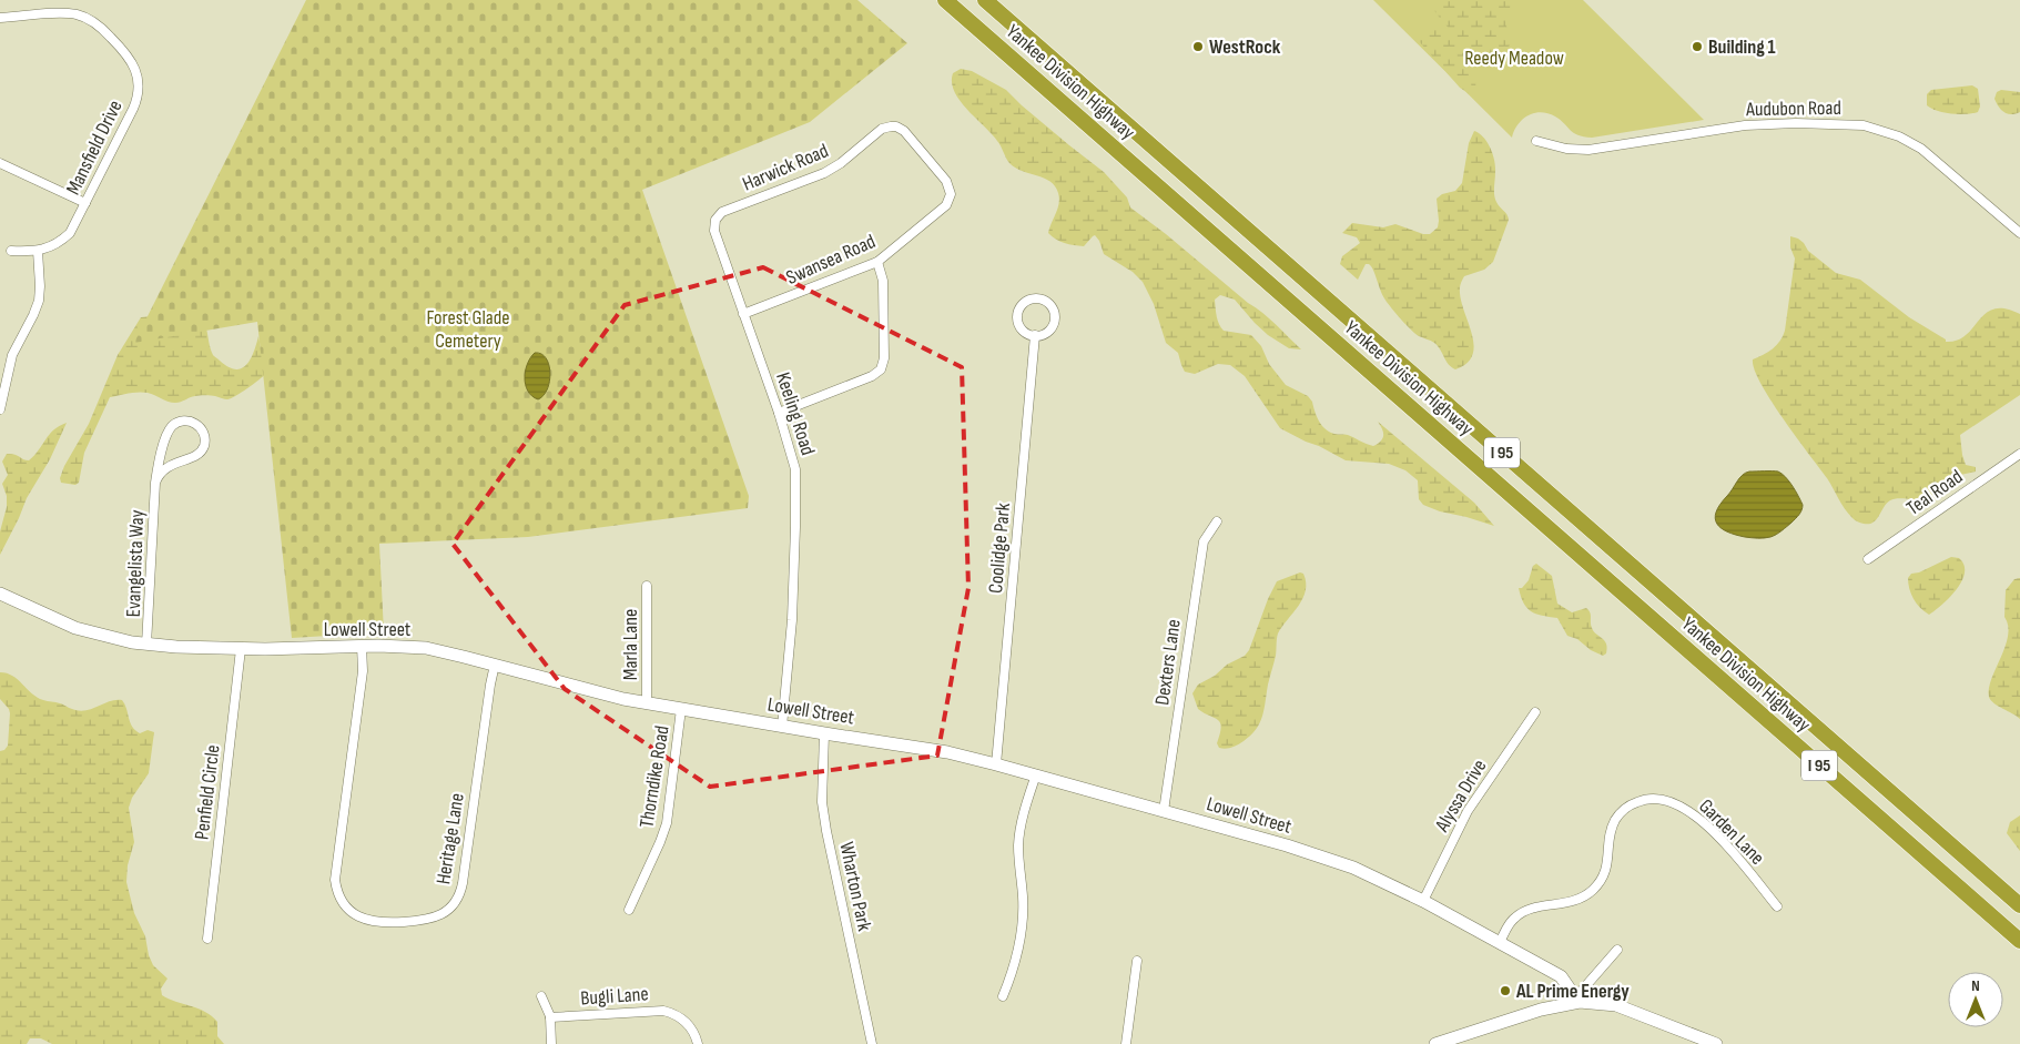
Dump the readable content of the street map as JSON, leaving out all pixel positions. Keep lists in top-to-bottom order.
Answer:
{
  "streets": {
    "highway": ["Yankee Division Highway", "I 95"],
    "main road": ["Lowell Street"],
    "street": [
      "Audubon Road",
      "Mansfield Drive",
      "Harwick Road",
      "Swansea Road",
      "Keeling Road",
      "Teal Road",
      "Coolidge Park",
      "Evangelista Way",
      "Marla Lane",
      "Dexters Lane",
      "Thorndike Road",
      "Penfield Circle",
      "Alyssa Drive",
      "Garden Lane",
      "Heritage Lane",
      "Wharton Park",
      "Bugli Lane"
    ]
  },
  "crossings": [
    ["Harwick Road", "Swansea Road"],
    ["Harwick Road", "Keeling Road"],
    ["Swansea Road", "Keeling Road"],
    ["Keeling Road", "Lowell Street"],
    ["Coolidge Park", "Lowell Street"],
    ["Evangelista Way", "Lowell Street"],
    ["Lowell Street", "Marla Lane"],
    ["Lowell Street", "Dexters Lane"],
    ["Lowell Street", "Thorndike Road"],
    ["Lowell Street", "Penfield Circle"],
    ["Lowell Street", "Alyssa Drive"],
    ["Lowell Street", "Garden Lane"],
    ["Lowell Street", "Heritage Lane"],
    ["Lowell Street", "Wharton Park"]
  ],
  "parks": ["Reedy Meadow", "Forest Glade Cemetery"],
  "places": ["WestRock", "Building 1", "AL Prime Energy"],
  "north": "top"
}
